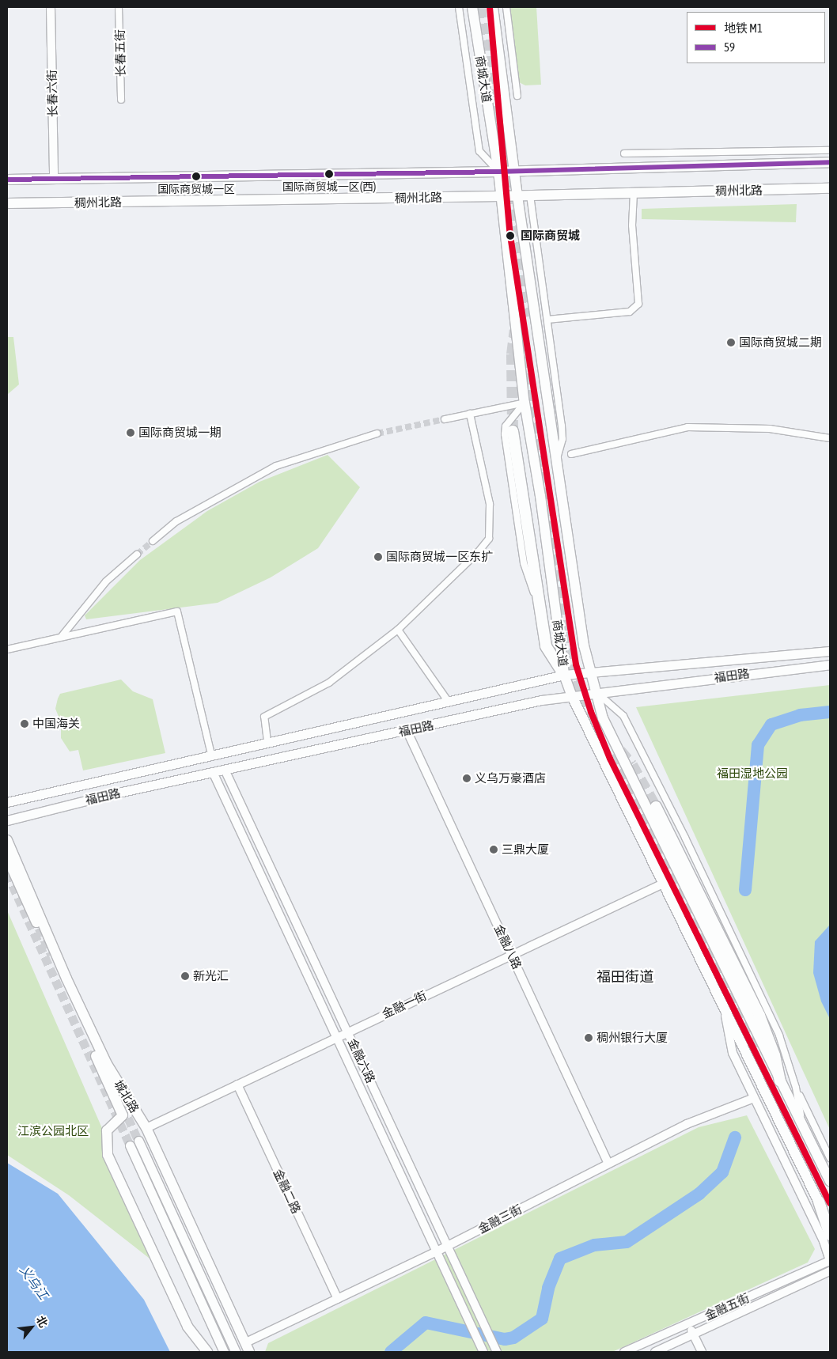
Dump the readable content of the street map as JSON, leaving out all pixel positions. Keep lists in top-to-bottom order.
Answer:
{
  "streets": {
    "main road": [
      "商城大道",
      "稠州北路",
      "福田路",
      "城北路"
    ],
    "street": [
      "长春五街",
      "长春六街",
      "金融八路",
      "金融一街",
      "金融六路",
      "金融二路",
      "金融三街",
      "金融五街"
    ]
  },
  "crossings": [
    ["商城大道", "稠州北路"],
    ["商城大道", "福田路"],
    ["商城大道", "金融一街"],
    ["长春六街", "稠州北路"],
    ["福田路", "金融八路"],
    ["福田路", "金融六路"],
    ["金融八路", "金融一街"],
    ["金融八路", "金融三街"],
    ["金融一街", "金融六路"],
    ["金融一街", "城北路"],
    ["金融一街", "金融二路"],
    ["金融六路", "金融三街"],
    ["城北路", "金融三街"],
    ["金融二路", "金融三街"]
  ],
  "districts": ["福田街道"],
  "water": ["义乌江"],
  "parks": ["福田湿地公园", "江滨公园北区"],
  "places": [
    "国际商贸城一区(西)",
    "国际商贸城一区",
    "国际商贸城",
    "国际商贸城二期",
    "国际商贸城一期",
    "国际商贸城一区东扩",
    "中国海关",
    "义乌万豪酒店",
    "三鼎大厦",
    "新光汇",
    "稠州银行大厦"
  ],
  "lines": ["metro line M1", "transit line 59"],
  "legend": ["地铁 M1", "59"],
  "north": "top right"
}
